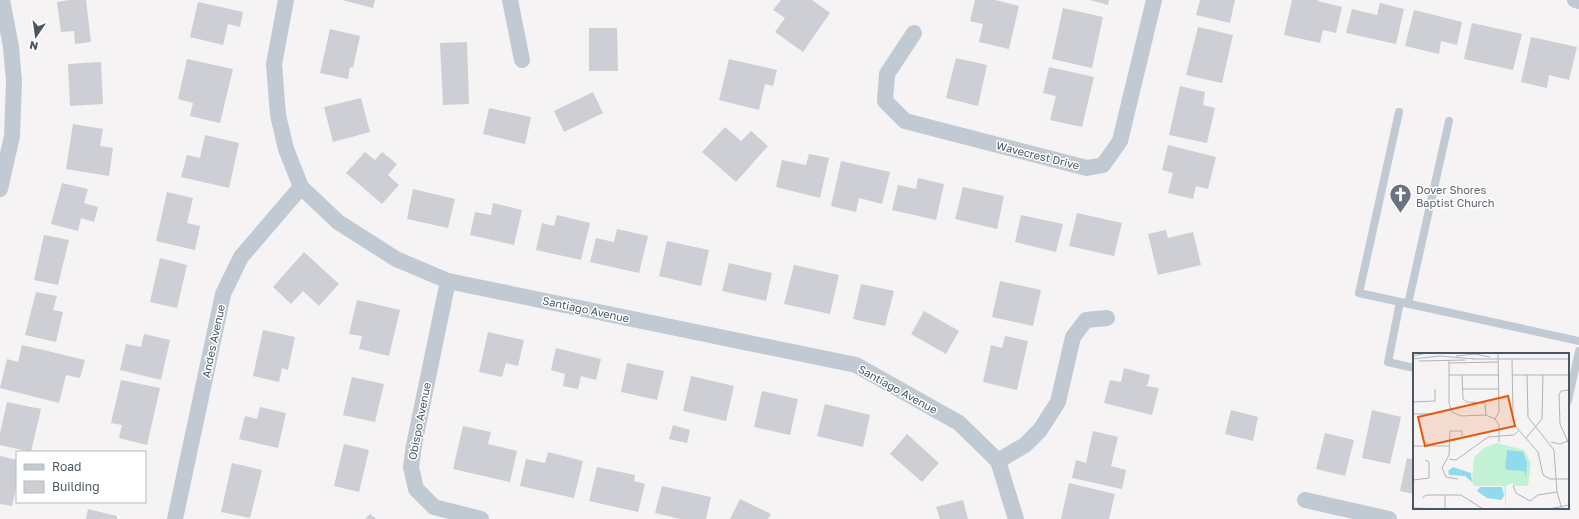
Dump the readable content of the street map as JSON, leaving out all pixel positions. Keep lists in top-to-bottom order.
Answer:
{
  "streets": {
    "street": [
      "Wavecrest Drive",
      "Santiago Avenue",
      "Andes Avenue",
      "Obispo Avenue"
    ]
  },
  "crossings": [
    ["Santiago Avenue", "Andes Avenue"],
    ["Santiago Avenue", "Obispo Avenue"]
  ],
  "places": {
    "church": ["Dover Shores Baptist Church"]
  },
  "legend": ["Road", "Building"],
  "north": "bottom"
}
